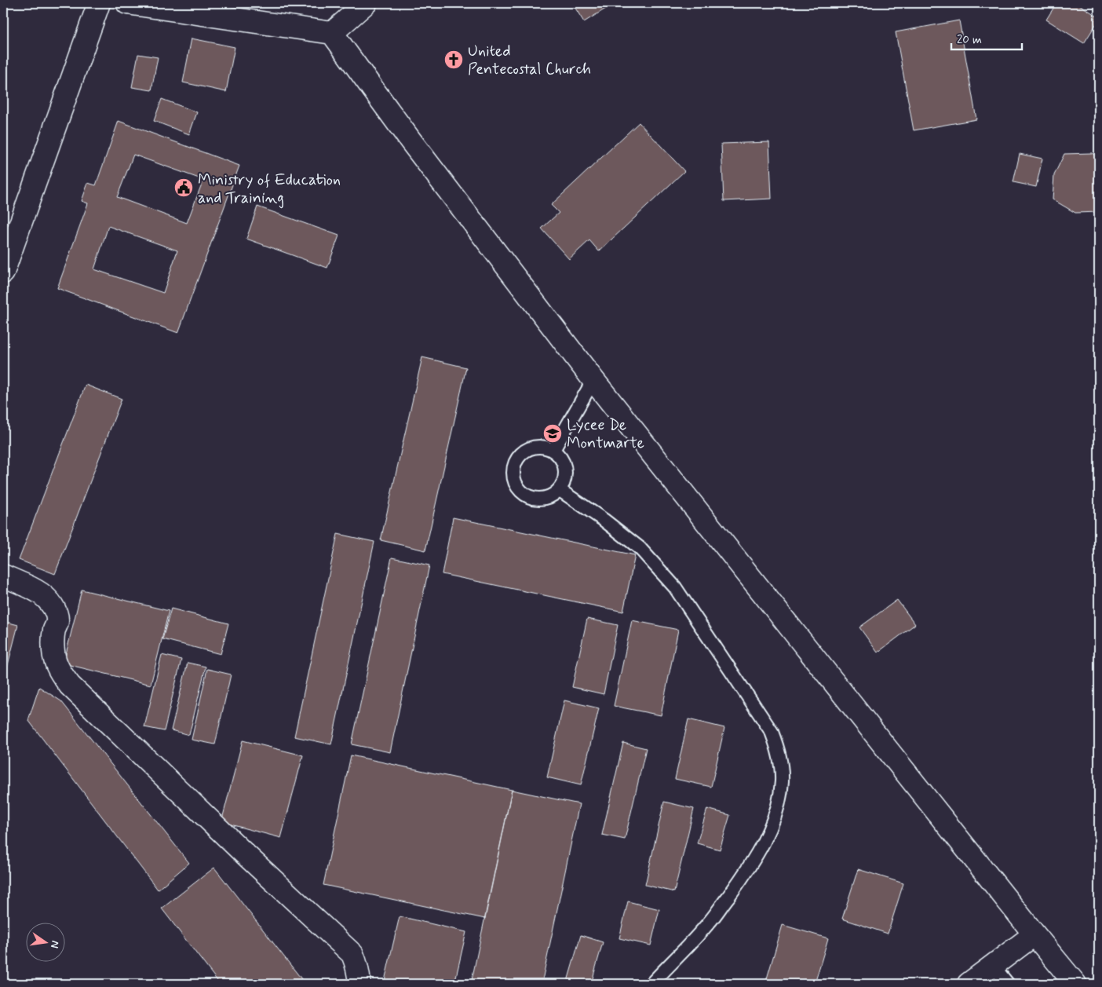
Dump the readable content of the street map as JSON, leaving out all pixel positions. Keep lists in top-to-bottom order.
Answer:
{
  "places": {
    "church": ["United Pentecostal Church"],
    "public building": ["Ministry of Education and Training"],
    "school or university": ["Lycee De Montmarte"]
  },
  "scale_bar": "20 m",
  "north": "right"
}
